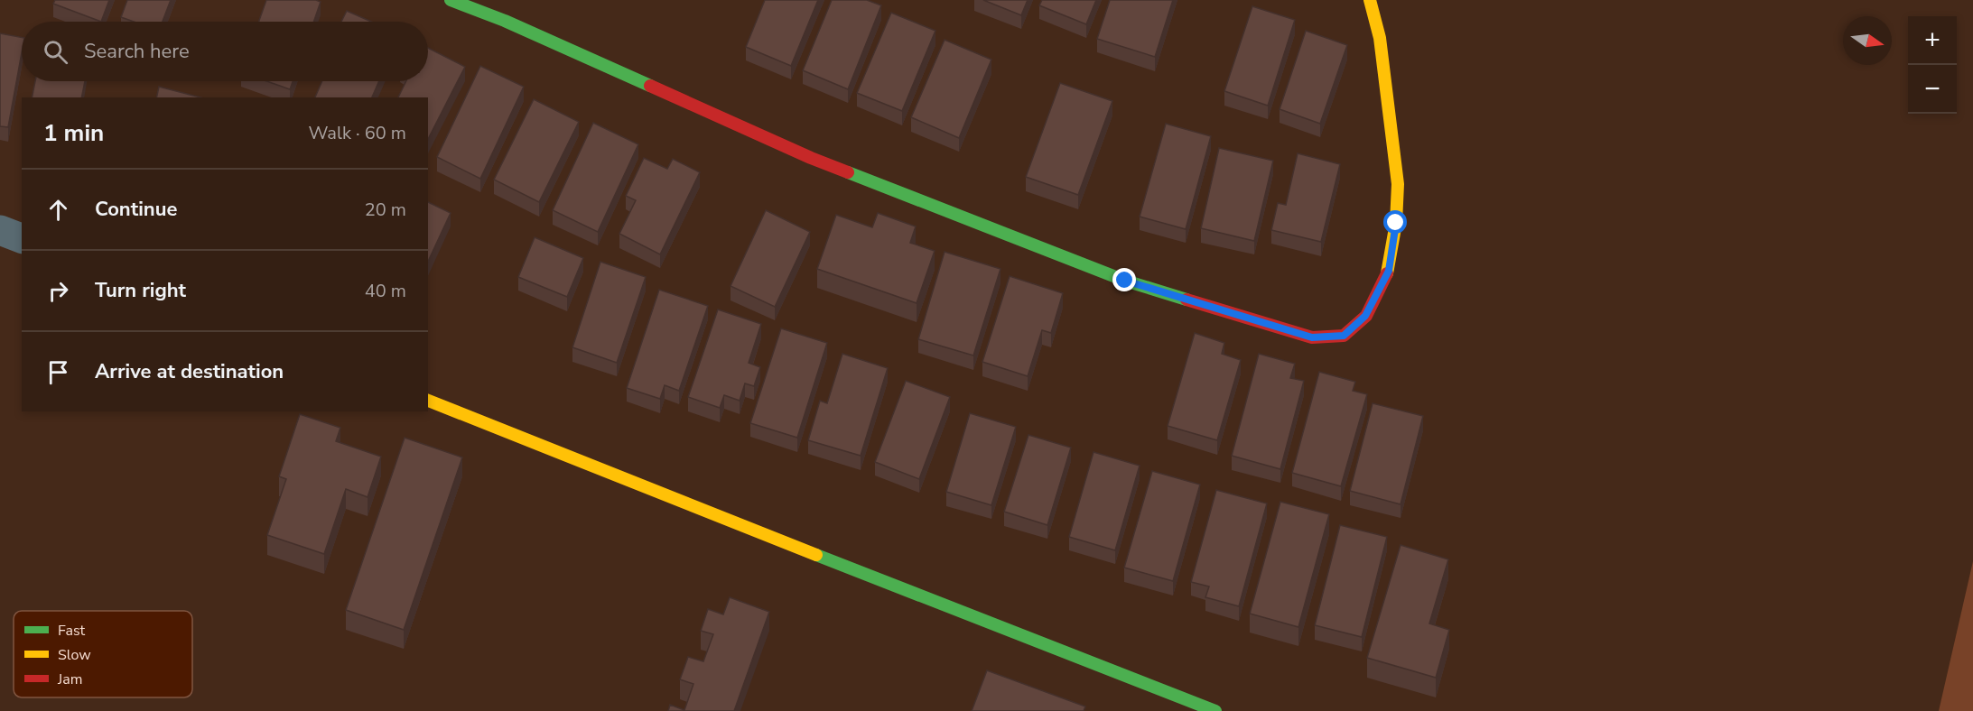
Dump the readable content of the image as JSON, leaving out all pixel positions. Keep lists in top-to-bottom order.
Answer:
{
  "legend": ["Fast", "Slow", "Jam"],
  "north": "right",
  "page": {
    "map_buttons": ["+", "−"],
    "search": "Search here",
    "heading": ["1 min", "Walk · 60 m"],
    "list": [
      ["Continue", "20 m"],
      ["Turn right", "40 m"],
      "Arrive at destination"
    ]
  }
}
